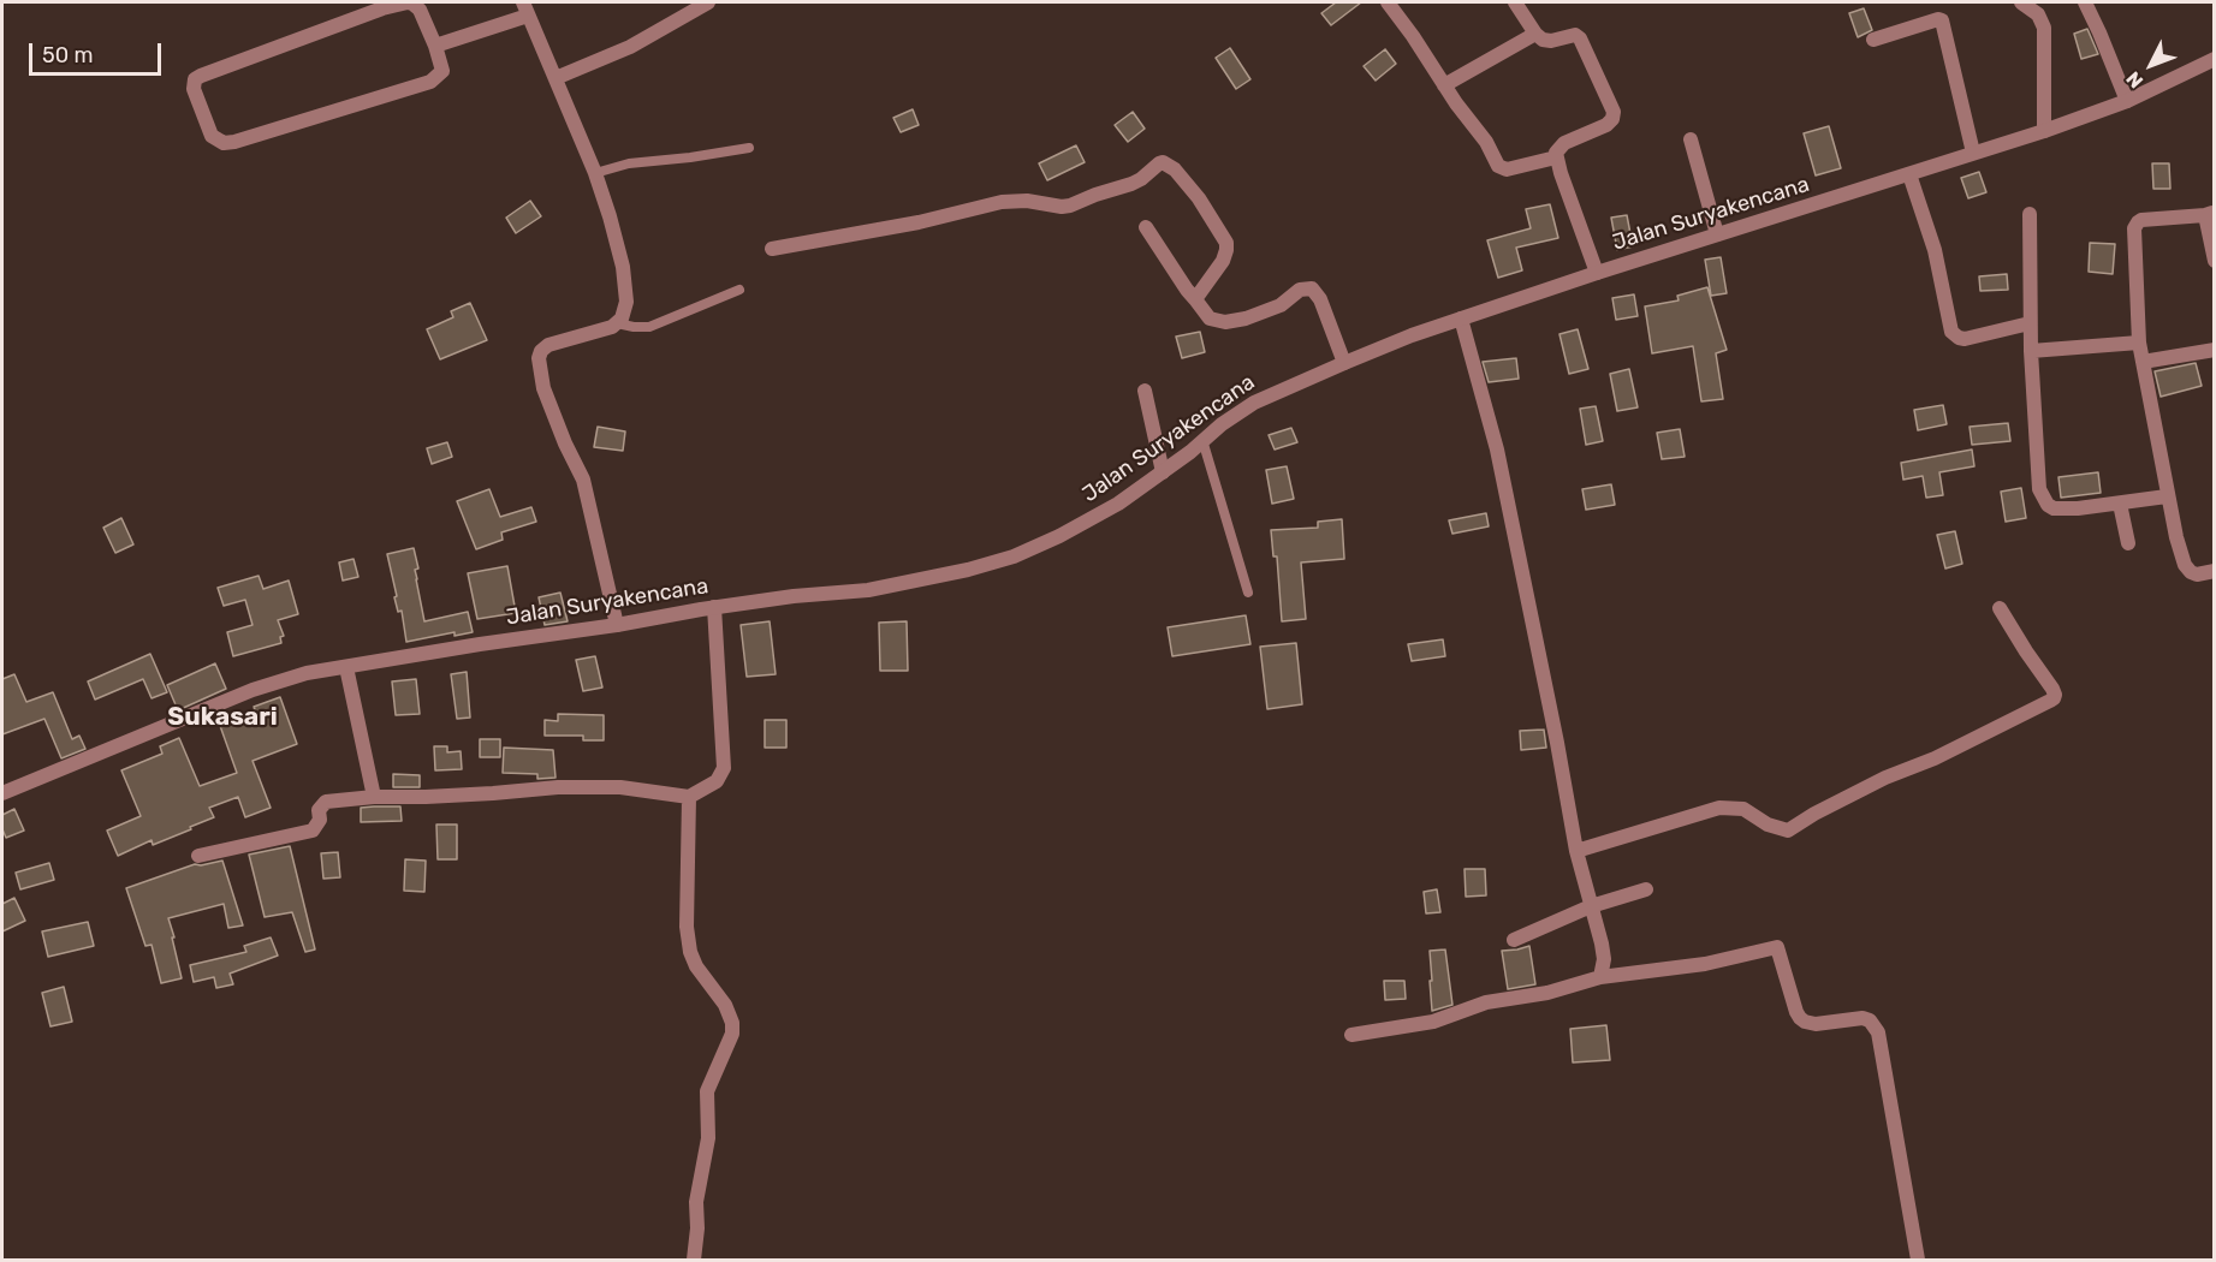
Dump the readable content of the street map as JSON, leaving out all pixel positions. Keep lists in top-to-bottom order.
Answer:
{
  "streets": {
    "street": ["Jalan Suryakencana"]
  },
  "districts": ["Sukasari"],
  "scale_bar": "50 m",
  "north": "bottom left"
}
